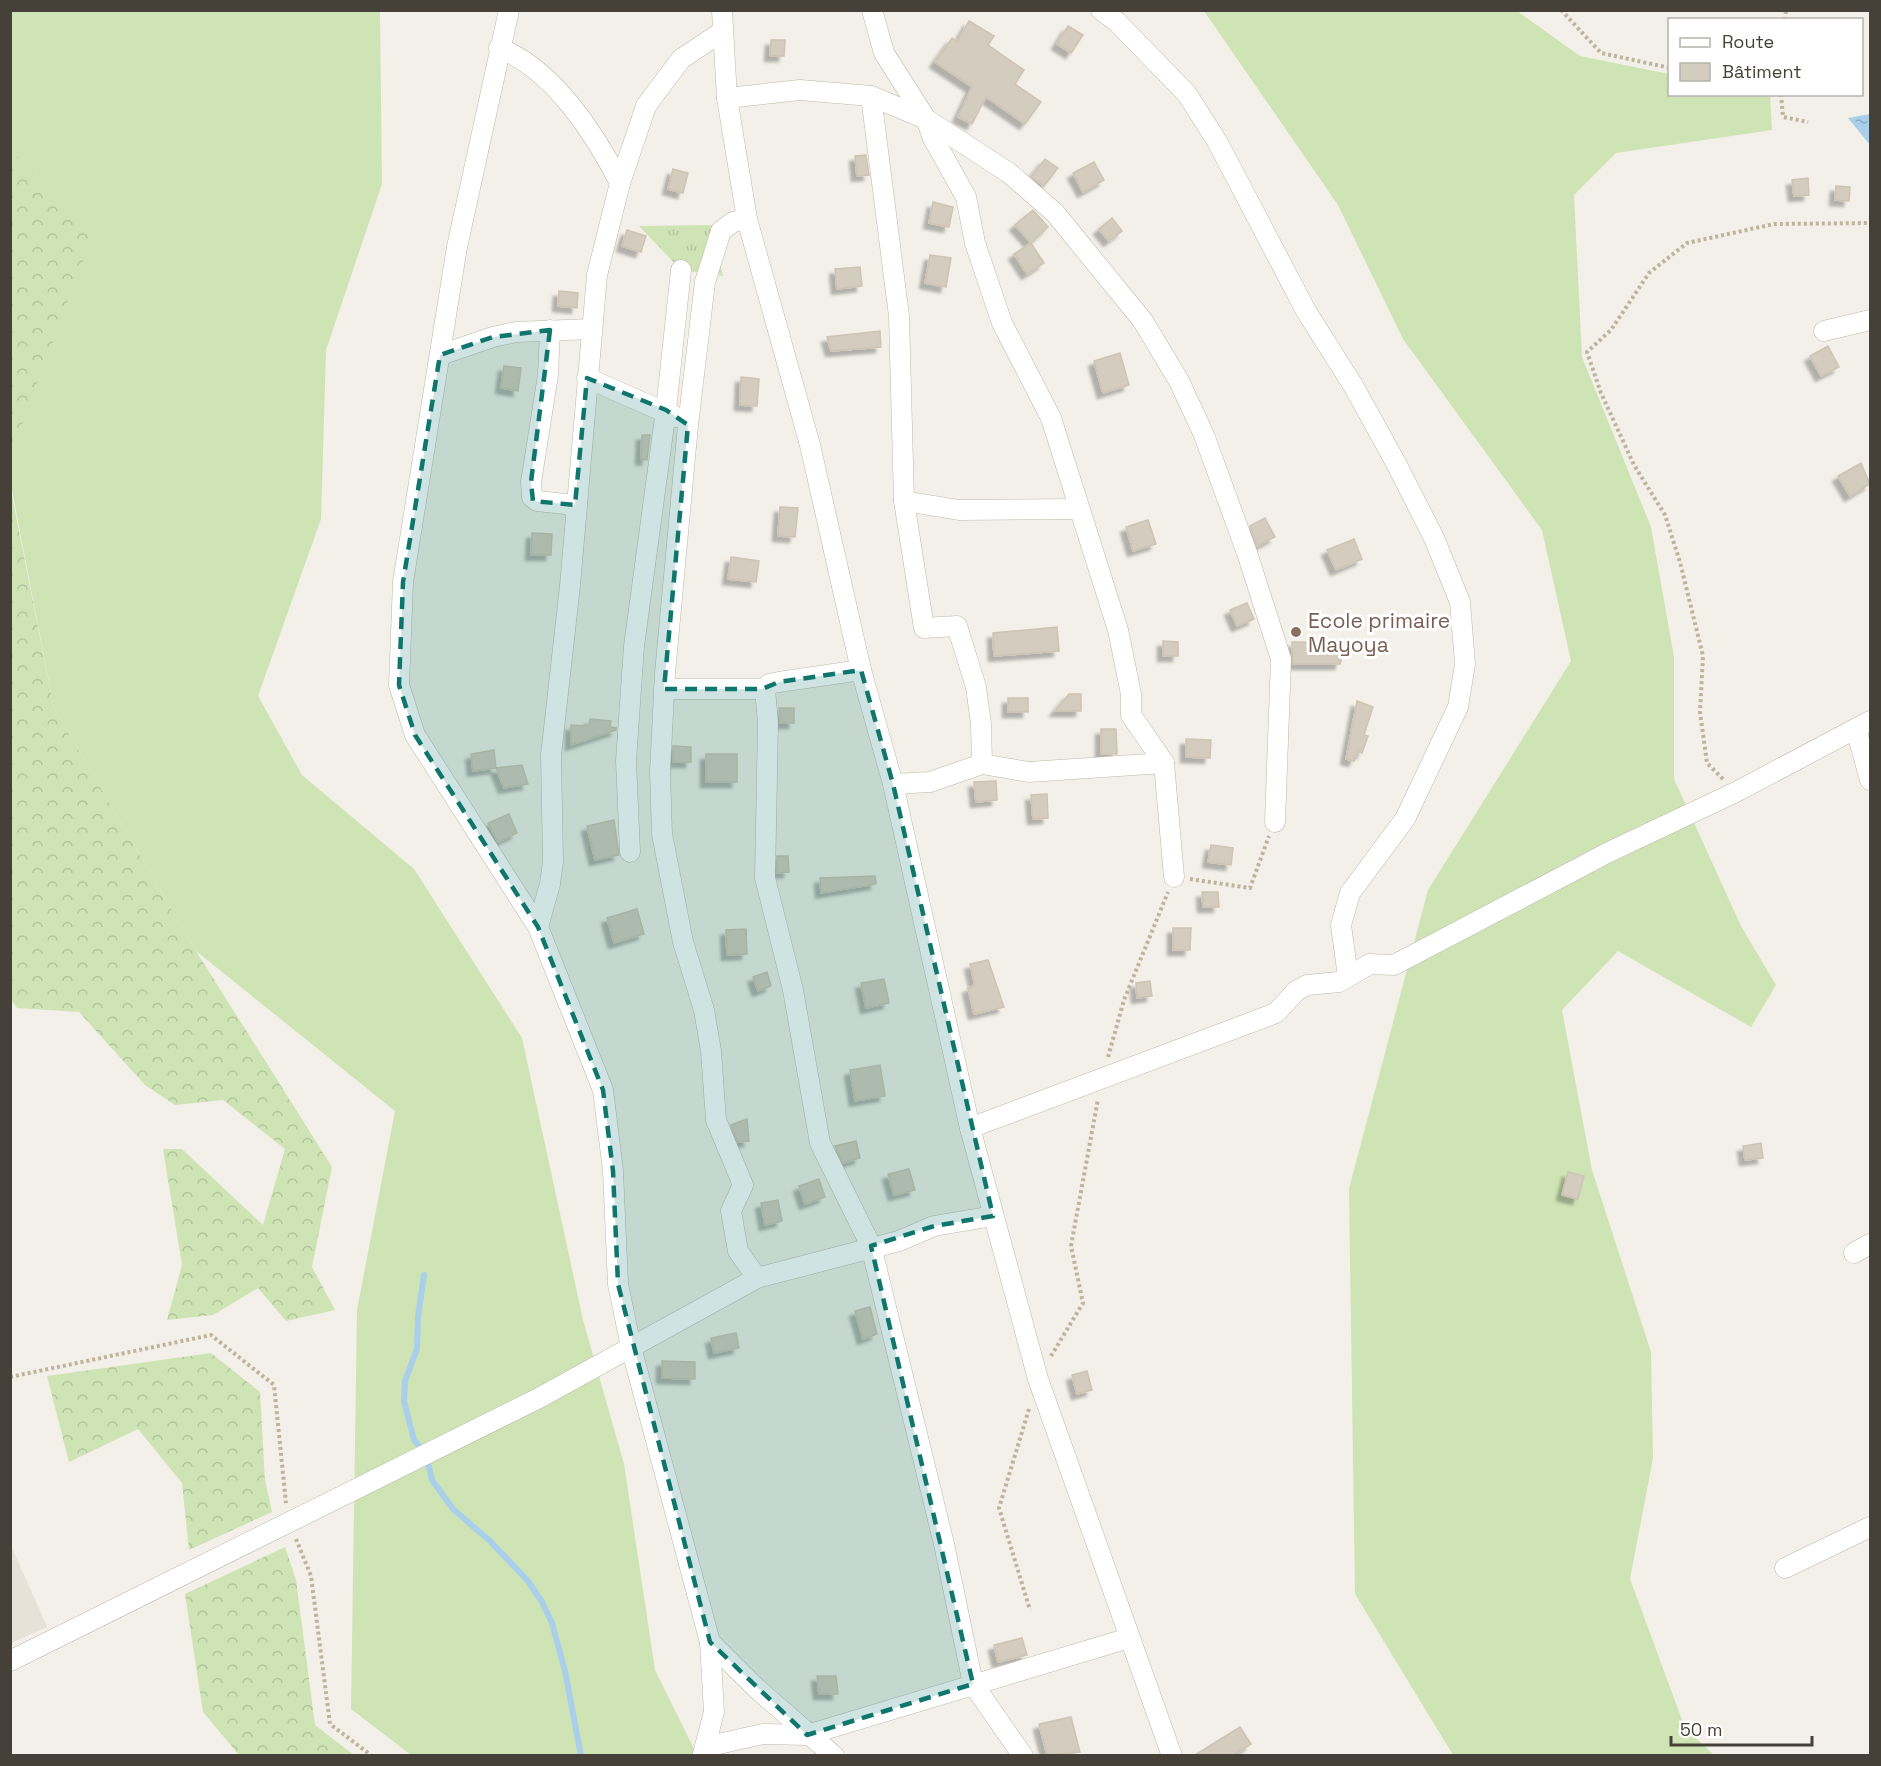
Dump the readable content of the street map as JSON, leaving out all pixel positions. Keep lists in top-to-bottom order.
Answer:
{
  "places": ["Ecole primaire Mayoya"],
  "legend": ["Route", "Bâtiment"],
  "scale_bar": "50 m"
}
